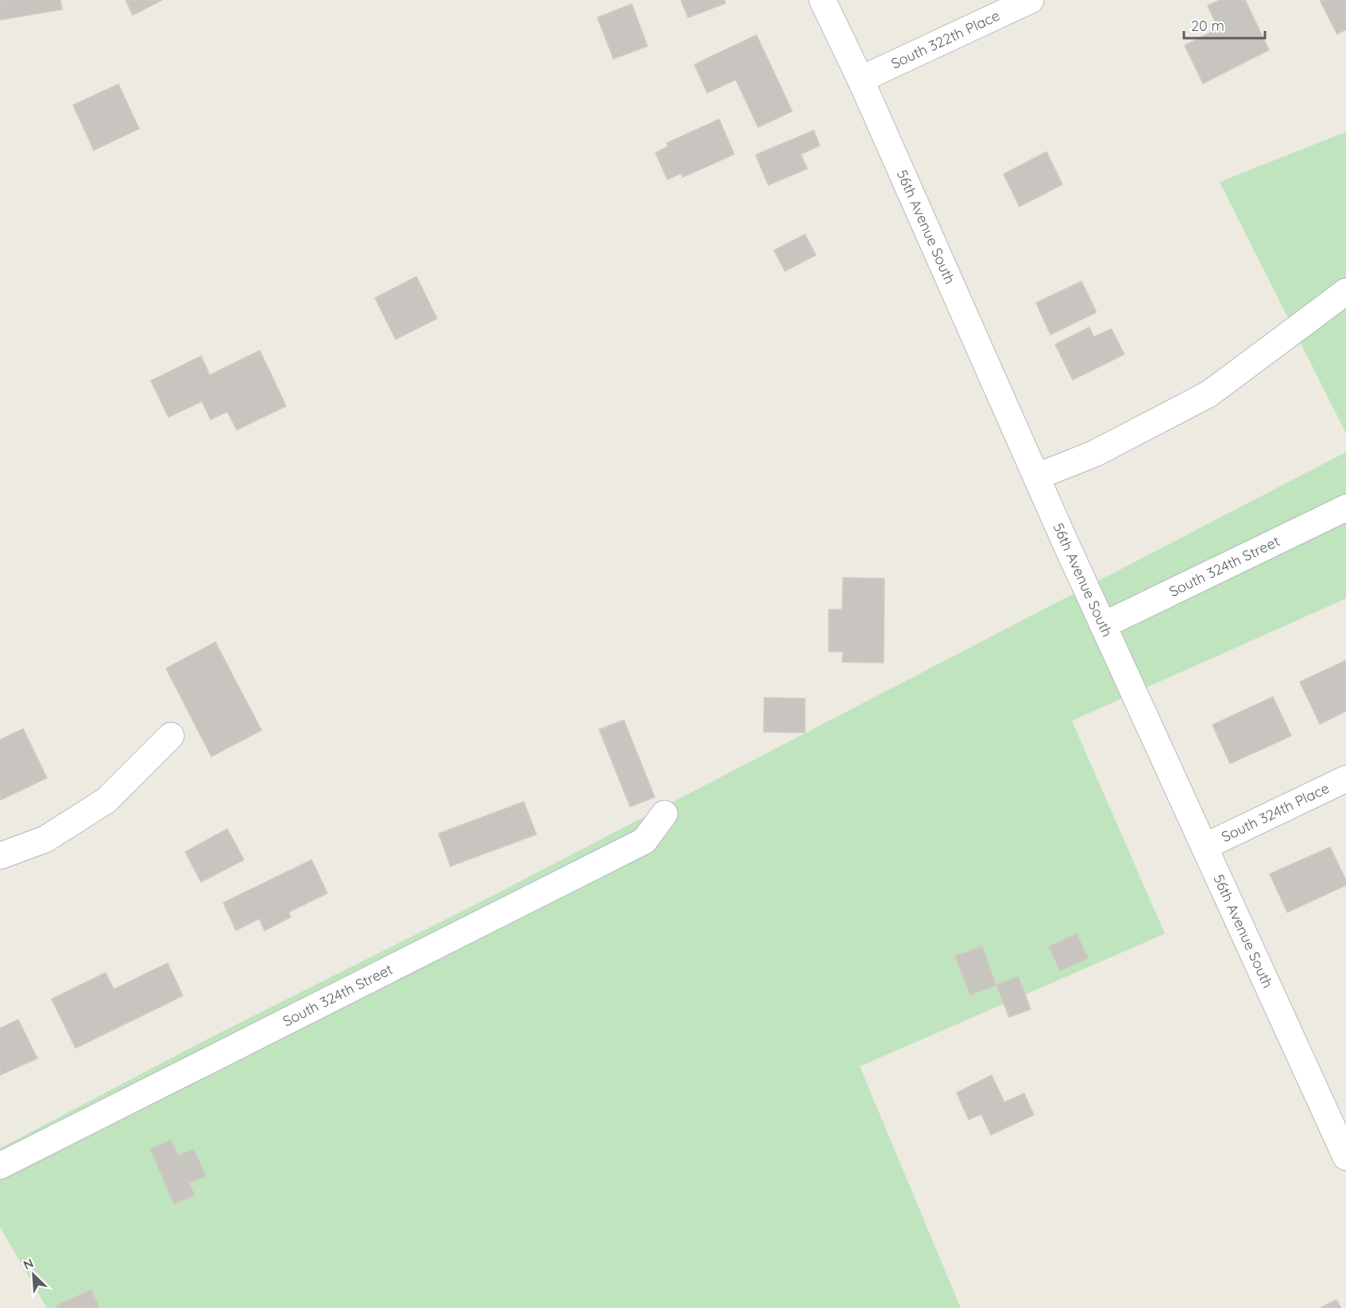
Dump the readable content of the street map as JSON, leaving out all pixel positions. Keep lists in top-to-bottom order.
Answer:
{
  "streets": {
    "street": [
      "South 322th Place",
      "56th Avenue South",
      "South 324th Street",
      "South 324th Place"
    ]
  },
  "crossings": [
    ["South 322th Place", "56th Avenue South"],
    ["56th Avenue South", "South 324th Street"],
    ["56th Avenue South", "South 324th Place"]
  ],
  "scale_bar": "20 m",
  "north": "top left"
}
